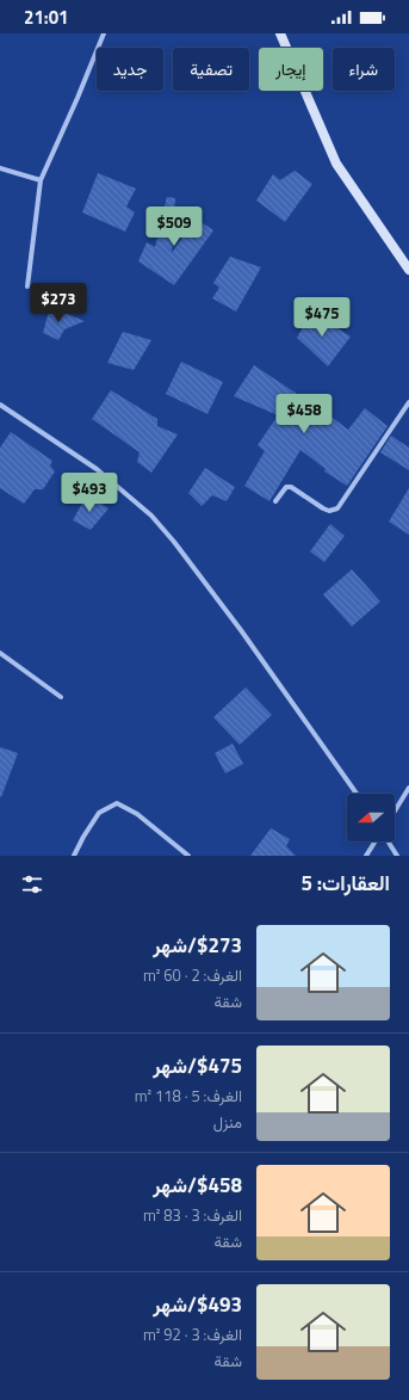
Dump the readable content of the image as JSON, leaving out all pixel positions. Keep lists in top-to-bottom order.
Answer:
{
  "north": "left",
  "page": {
    "status": "21:01",
    "chip": [
      "شراء",
      "إيجار",
      "تصفية",
      "جديد"
    ],
    "price": [
      "$509",
      "$273",
      "$475",
      "$458",
      "$493"
    ],
    "heading": "العقارات: 5",
    "list": [
      {
        "name": "$273/شهر",
        "note": "الغرف: 2 · 60 m² · شقة"
      },
      {
        "name": "$475/شهر",
        "note": "الغرف: 5 · 118 m² · منزل"
      },
      {
        "name": "$458/شهر",
        "note": "الغرف: 3 · 83 m² · شقة"
      },
      {
        "name": "$493/شهر",
        "note": "الغرف: 3 · 92 m² · شقة"
      }
    ]
  }
}
